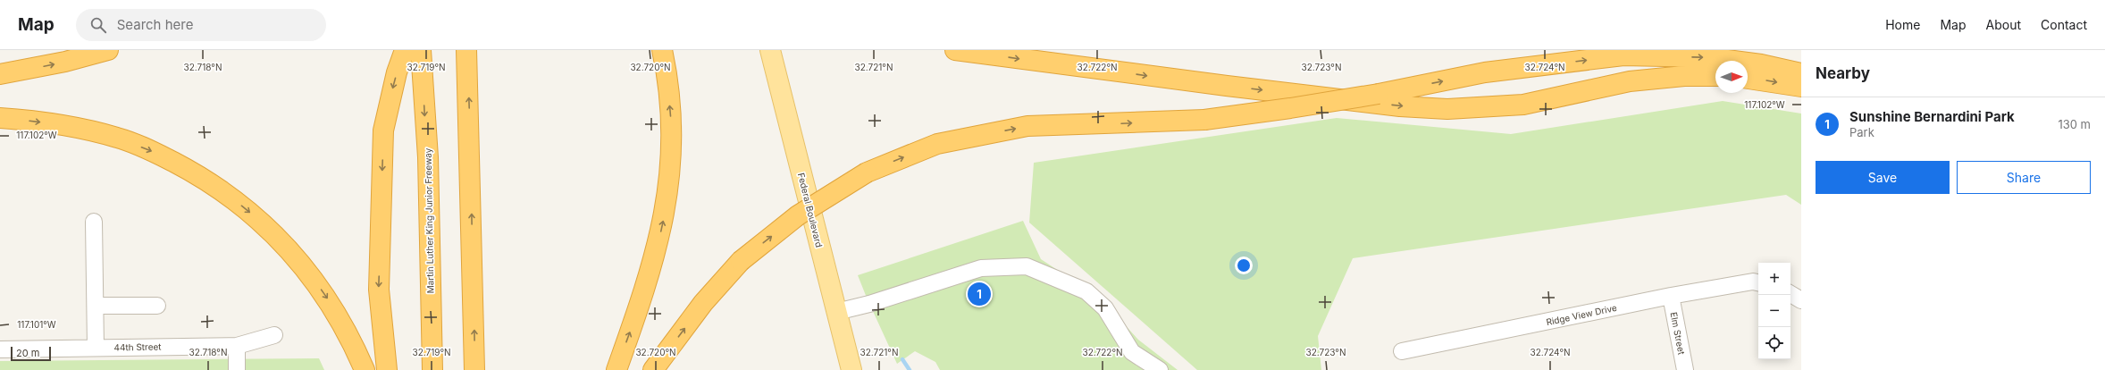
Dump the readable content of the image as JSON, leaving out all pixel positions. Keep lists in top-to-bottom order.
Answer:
{
  "streets": {
    "highway": ["Martin Luther King Junior Freeway"],
    "main road": ["Federal Boulevard"],
    "street": ["Ridge View Drive", "Elm Street", "44th Street"]
  },
  "crossings": [
    ["Ridge View Drive", "Elm Street"]
  ],
  "scale_bar": "20 m",
  "north": "right",
  "page": {
    "header": "Map",
    "search": "Search here",
    "nav": [
      "Home",
      "Map",
      "About",
      "Contact"
    ],
    "heading": "Nearby",
    "list": [
      {
        "mark": "1",
        "name": "Sunshine Bernardini Park",
        "note": "Park",
        "value": "130 m"
      }
    ],
    "buttons": ["Save", "Share"],
    "map_buttons": ["+", "−"],
    "pins": "1",
    "scale": "20 m"
  },
  "coordinates": [
    "32.718°N",
    "32.719°N",
    "32.720°N",
    "32.721°N",
    "32.722°N",
    "32.723°N",
    "32.724°N",
    "117.102°W",
    "117.101°W"
  ]
}
